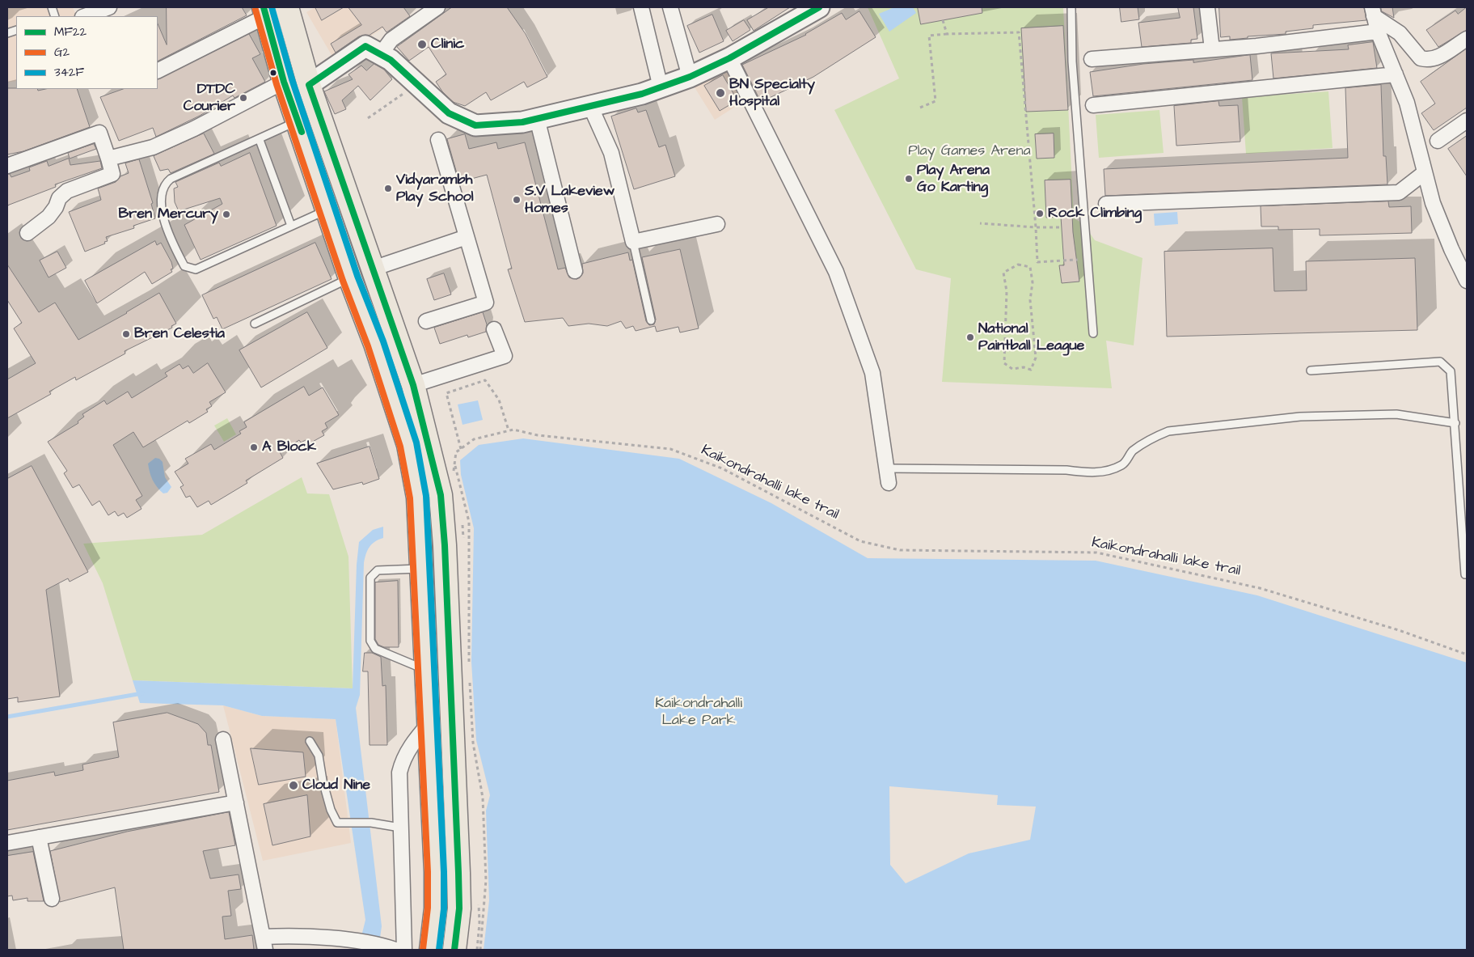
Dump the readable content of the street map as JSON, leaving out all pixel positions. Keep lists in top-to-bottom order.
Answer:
{
  "streets": {
    "path": ["Kaikondrahalli lake trail"]
  },
  "parks": ["Play Games Arena", "Kaikondrahalli Lake Park"],
  "places": [
    "Clinic",
    "BN Specialty Hospital",
    "DTDC Courier",
    "Play Arena Go Karting",
    "Vidyarambh Play School",
    "S.V Lakeview Homes",
    "Rock Climbing",
    "Bren Mercury",
    "Bren Celestia",
    "National Paintball League",
    "A Block",
    "Cloud Nine"
  ],
  "lines": ["transit line MF22", "transit line 342F", "transit line G2"],
  "legend": ["MF22", "G2", "342F"]
}
